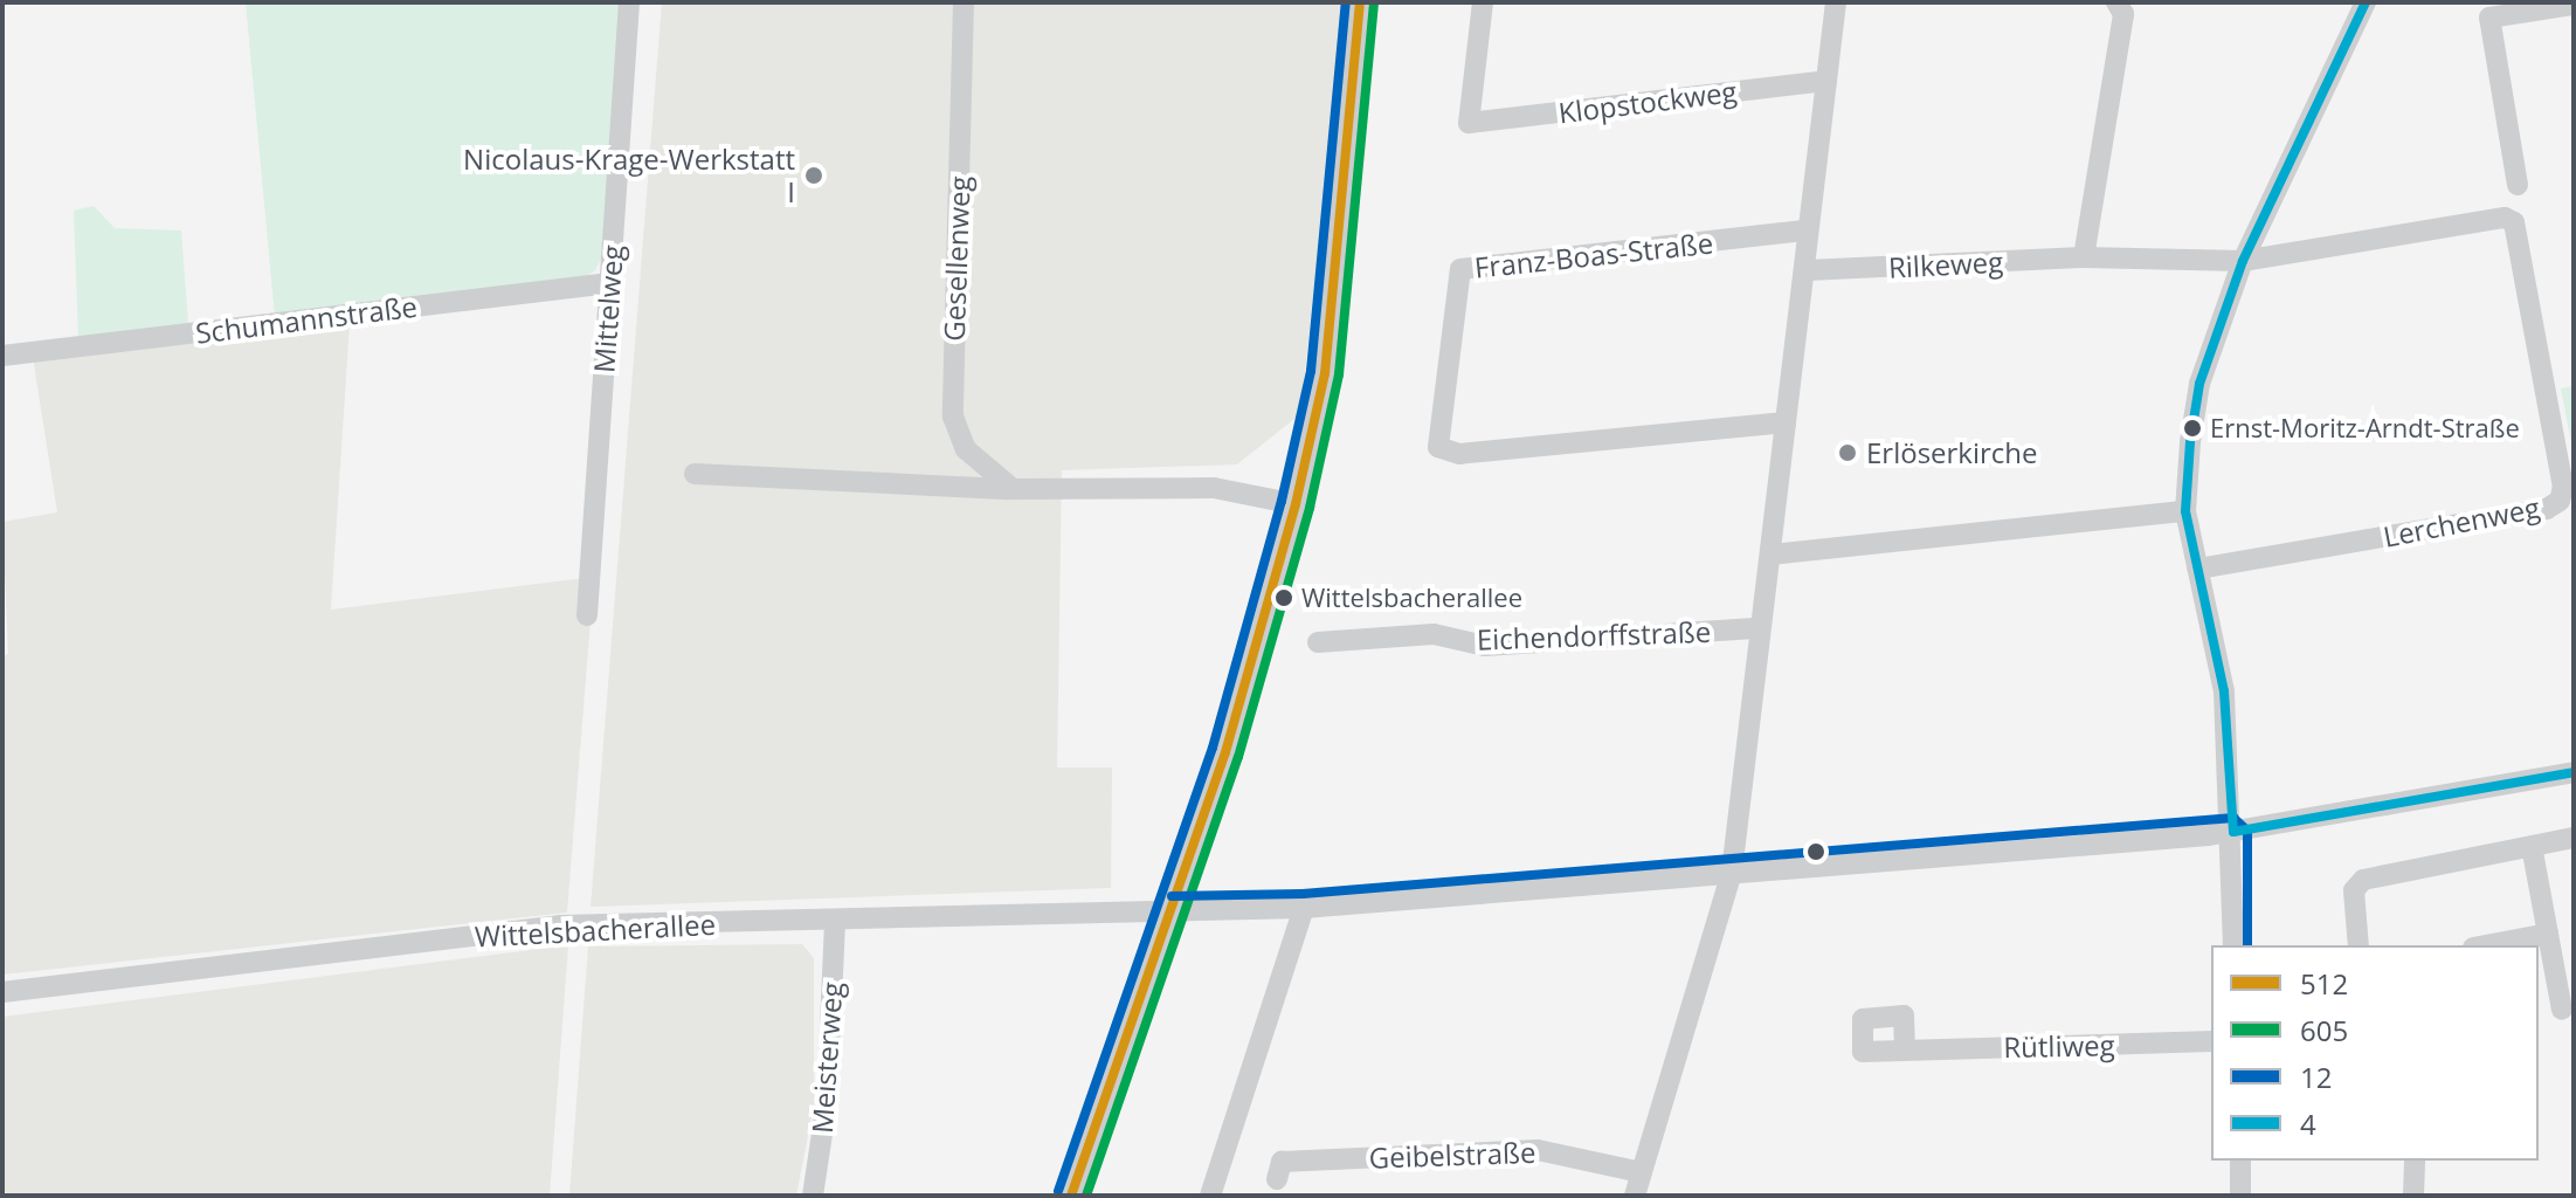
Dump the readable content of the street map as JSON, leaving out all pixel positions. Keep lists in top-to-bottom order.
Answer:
{
  "streets": {
    "street": [
      "Klopstockweg",
      "Franz-Boas-Straße",
      "Gesellenweg",
      "Rilkeweg",
      "Mittelweg",
      "Schumannstraße",
      "Lerchenweg",
      "Eichendorffstraße",
      "Wittelsbacherallee",
      "Rütliweg",
      "Meisterweg",
      "Geibelstraße"
    ]
  },
  "crossings": [
    ["Rilkeweg", "Lerchenweg"],
    ["Mittelweg", "Schumannstraße"],
    ["Wittelsbacherallee", "Meisterweg"]
  ],
  "places": [
    "Nicolaus-Krage-Werkstatt I",
    "Ernst-Moritz-Arndt-Straße",
    "Erlöserkirche",
    "Wittelsbacherallee"
  ],
  "lines": [
    "transit line 512",
    "transit line 12",
    "transit line 4",
    "transit line 605"
  ],
  "legend": [
    "512",
    "605",
    "12",
    "4"
  ]
}
